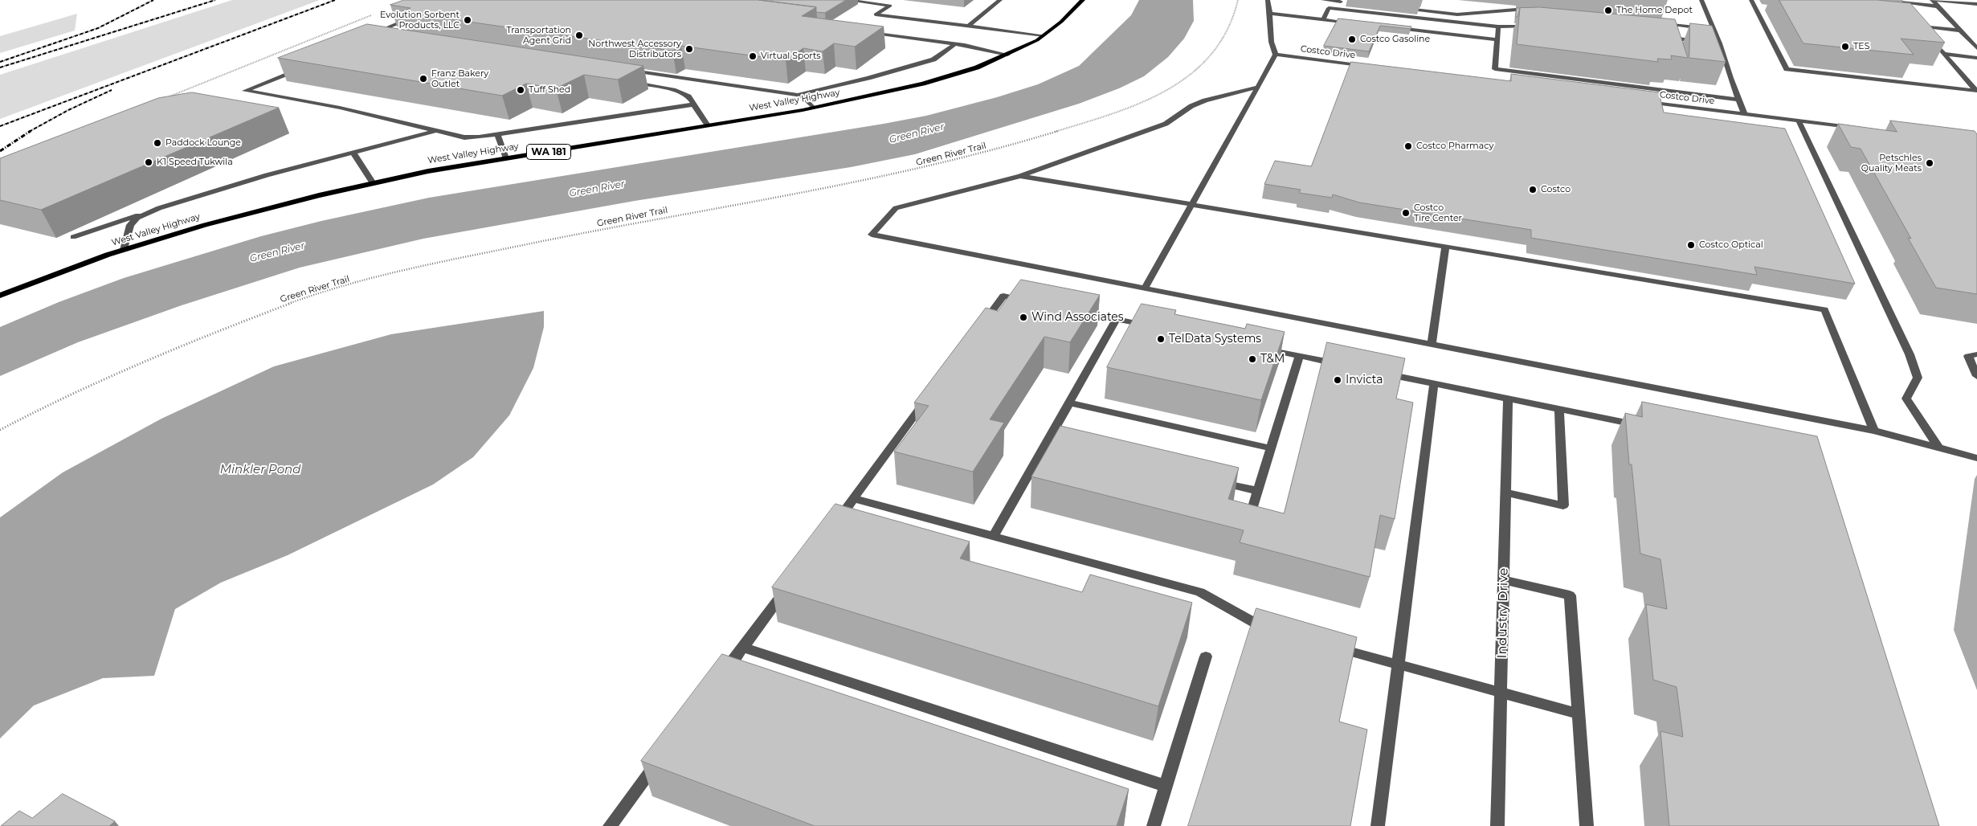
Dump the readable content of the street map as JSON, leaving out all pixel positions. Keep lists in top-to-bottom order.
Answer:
{
  "streets": {
    "main road": ["West Valley Highway", "WA 181"],
    "street": ["Costco Drive", "Industry Drive"],
    "path": ["Green River Trail"]
  },
  "water": ["Green River", "Minkler Pond"],
  "places": [
    "The Home Depot",
    "Evolution Sorbent Products, LLC",
    "Transportation Agent Grid",
    "Costco Gasoline",
    "TES",
    "Northwest Accessory Distributors",
    "Virtual Sports",
    "Franz Bakery Outlet",
    "Tuff Shed",
    "Paddock Lounge",
    "Costco Pharmacy",
    "K1 Speed Tukwila",
    "Petschles Quality Meats",
    "Costco",
    "Costco Tire Center",
    "Costco Optical",
    "Wind Associates",
    "TelData Systems",
    "T&M",
    "Invicta"
  ]
}
